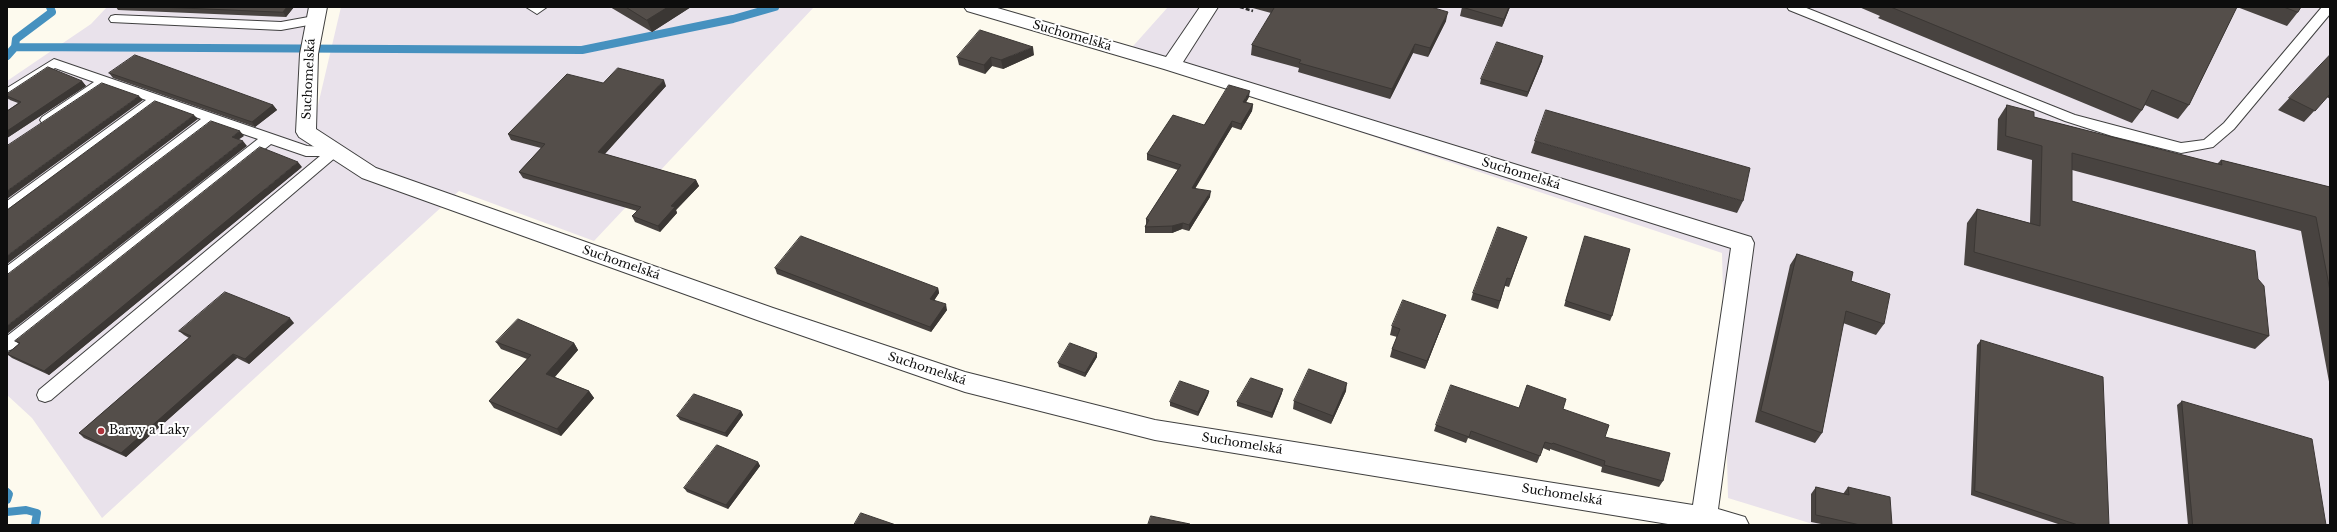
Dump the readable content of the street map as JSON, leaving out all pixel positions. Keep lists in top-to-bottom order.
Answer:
{
  "streets": {
    "street": ["Suchomelská"]
  },
  "places": ["Barvy a Laky"]
}
